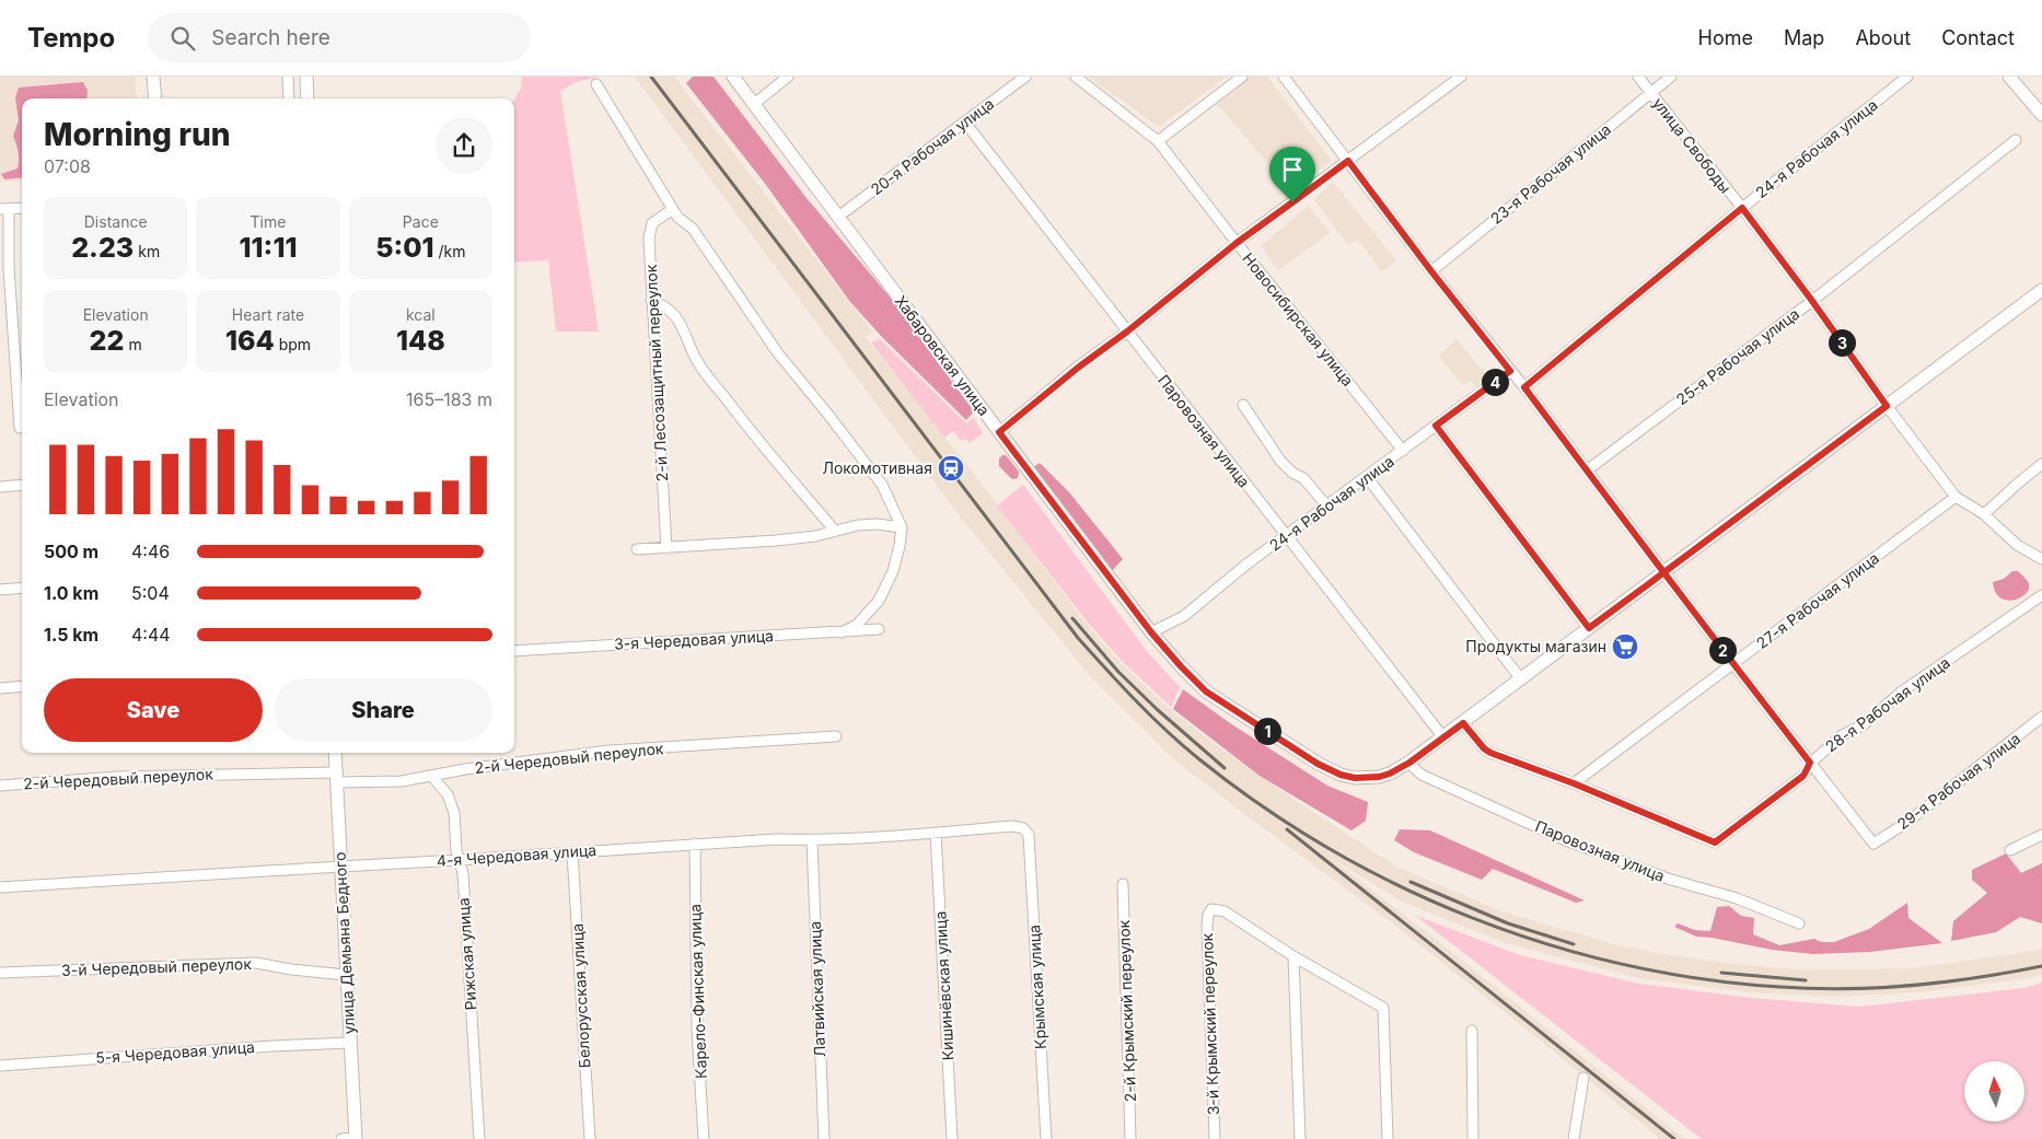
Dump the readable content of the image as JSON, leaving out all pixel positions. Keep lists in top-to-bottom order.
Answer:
{
  "streets": {
    "main road": ["Хабаровская улица", "улица Демьяна Бедного"],
    "street": [
      "улица Свободы",
      "20-я Рабочая улица",
      "24-я Рабочая улица",
      "23-я Рабочая улица",
      "Новосибирская улица",
      "25-я Рабочая улица",
      "2-й Лесозащитный переулок",
      "Паровозная улица",
      "27-я Рабочая улица",
      "3-я Чередовая улица",
      "28-я Рабочая улица",
      "2-й Чередовый переулок",
      "29-я Рабочая улица",
      "4-я Чередовая улица",
      "Рижская улица",
      "3-й Чередовый переулок",
      "Кишинёвская улица",
      "Крымская улица",
      "Латвийская улица",
      "Карело-Финская улица",
      "Белорусская улица",
      "2-й Крымский переулок",
      "3-й Крымский переулок",
      "5-я Чередовая улица"
    ]
  },
  "crossings": [
    ["улица Свободы", "24-я Рабочая улица"],
    ["улица Свободы", "23-я Рабочая улица"],
    ["улица Свободы", "25-я Рабочая улица"],
    ["улица Свободы", "27-я Рабочая улица"],
    ["20-я Рабочая улица", "Хабаровская улица"],
    ["20-я Рабочая улица", "Паровозная улица"],
    ["24-я Рабочая улица", "Новосибирская улица"],
    ["24-я Рабочая улица", "Хабаровская улица"],
    ["24-я Рабочая улица", "Паровозная улица"],
    ["Хабаровская улица", "Паровозная улица"],
    ["27-я Рабочая улица", "28-я Рабочая улица"],
    ["28-я Рабочая улица", "29-я Рабочая улица"],
    ["2-й Чередовый переулок", "улица Демьяна Бедного"],
    ["2-й Чередовый переулок", "Рижская улица"],
    ["4-я Чередовая улица", "улица Демьяна Бедного"],
    ["4-я Чередовая улица", "Рижская улица"],
    ["4-я Чередовая улица", "Кишинёвская улица"],
    ["4-я Чередовая улица", "Крымская улица"],
    ["4-я Чередовая улица", "Латвийская улица"],
    ["4-я Чередовая улица", "Карело-Финская улица"],
    ["4-я Чередовая улица", "Белорусская улица"],
    ["улица Демьяна Бедного", "3-й Чередовый переулок"],
    ["улица Демьяна Бедного", "5-я Чередовая улица"]
  ],
  "places": {
    "station": ["Локомотивная"],
    "supermarket": ["Продукты магазин"]
  },
  "north": "top",
  "page": {
    "header": "Tempo",
    "search": "Search here",
    "nav": [
      "Home",
      "Map",
      "About",
      "Contact"
    ],
    "heading": ["Morning run", "07:08"],
    "stats": [
      ["Distance", "2.23 km"],
      ["Time", "11:11"],
      ["Pace", "5:01 /km"],
      ["Elevation", "22 m"],
      ["Heart rate", "164 bpm"],
      ["kcal", "148"]
    ],
    "pins": [
      "3",
      "4",
      "2",
      "1"
    ],
    "chart": ["Elevation", "165–183 m"],
    "list": [
      {
        "name": "500 m",
        "note": "4:46"
      },
      {
        "name": "1.0 km",
        "note": "5:04"
      },
      {
        "name": "1.5 km",
        "note": "4:44"
      }
    ],
    "buttons": ["Save", "Share"]
  }
}
